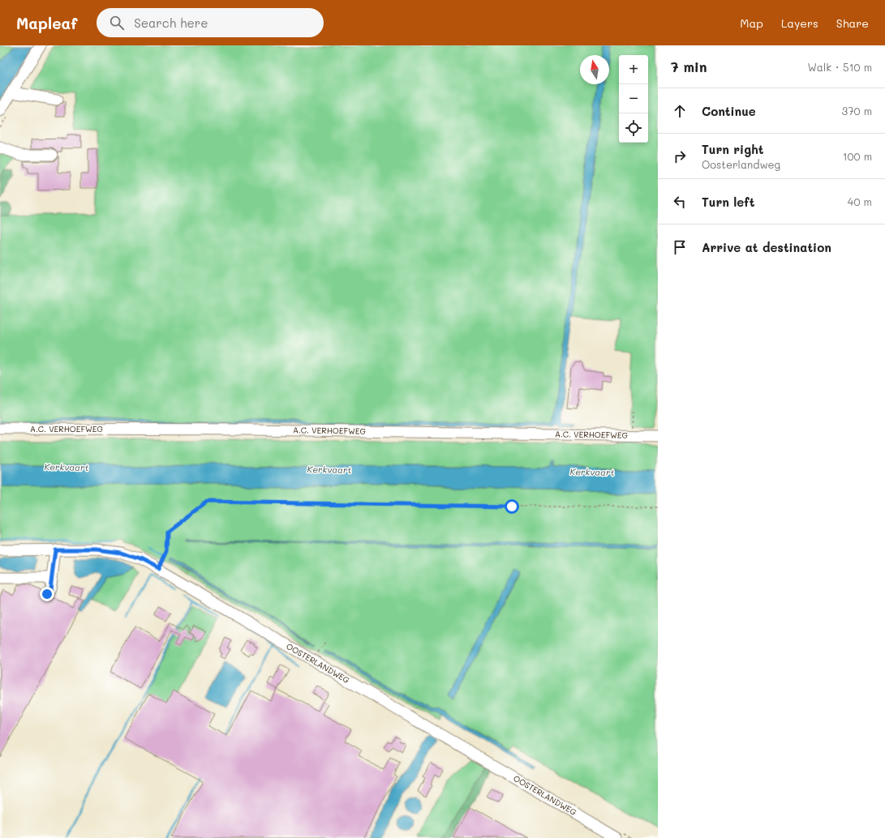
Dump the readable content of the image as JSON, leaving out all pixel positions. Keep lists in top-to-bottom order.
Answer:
{
  "streets": {
    "street": ["A.C. VERHOEFWEG", "OOSTERLANDWEG"]
  },
  "water": ["Kerkvaart"],
  "north": "top",
  "page": {
    "header": "Mapleaf",
    "search": "Search here",
    "nav": ["Map", "Layers", "Share"],
    "heading": ["7 min", "Walk · 510 m"],
    "map_buttons": ["+", "−"],
    "list": [
      ["Continue", "370 m"],
      ["Turn right", "Oosterlandweg", "100 m"],
      ["Turn left", "40 m"],
      "Arrive at destination"
    ]
  }
}
